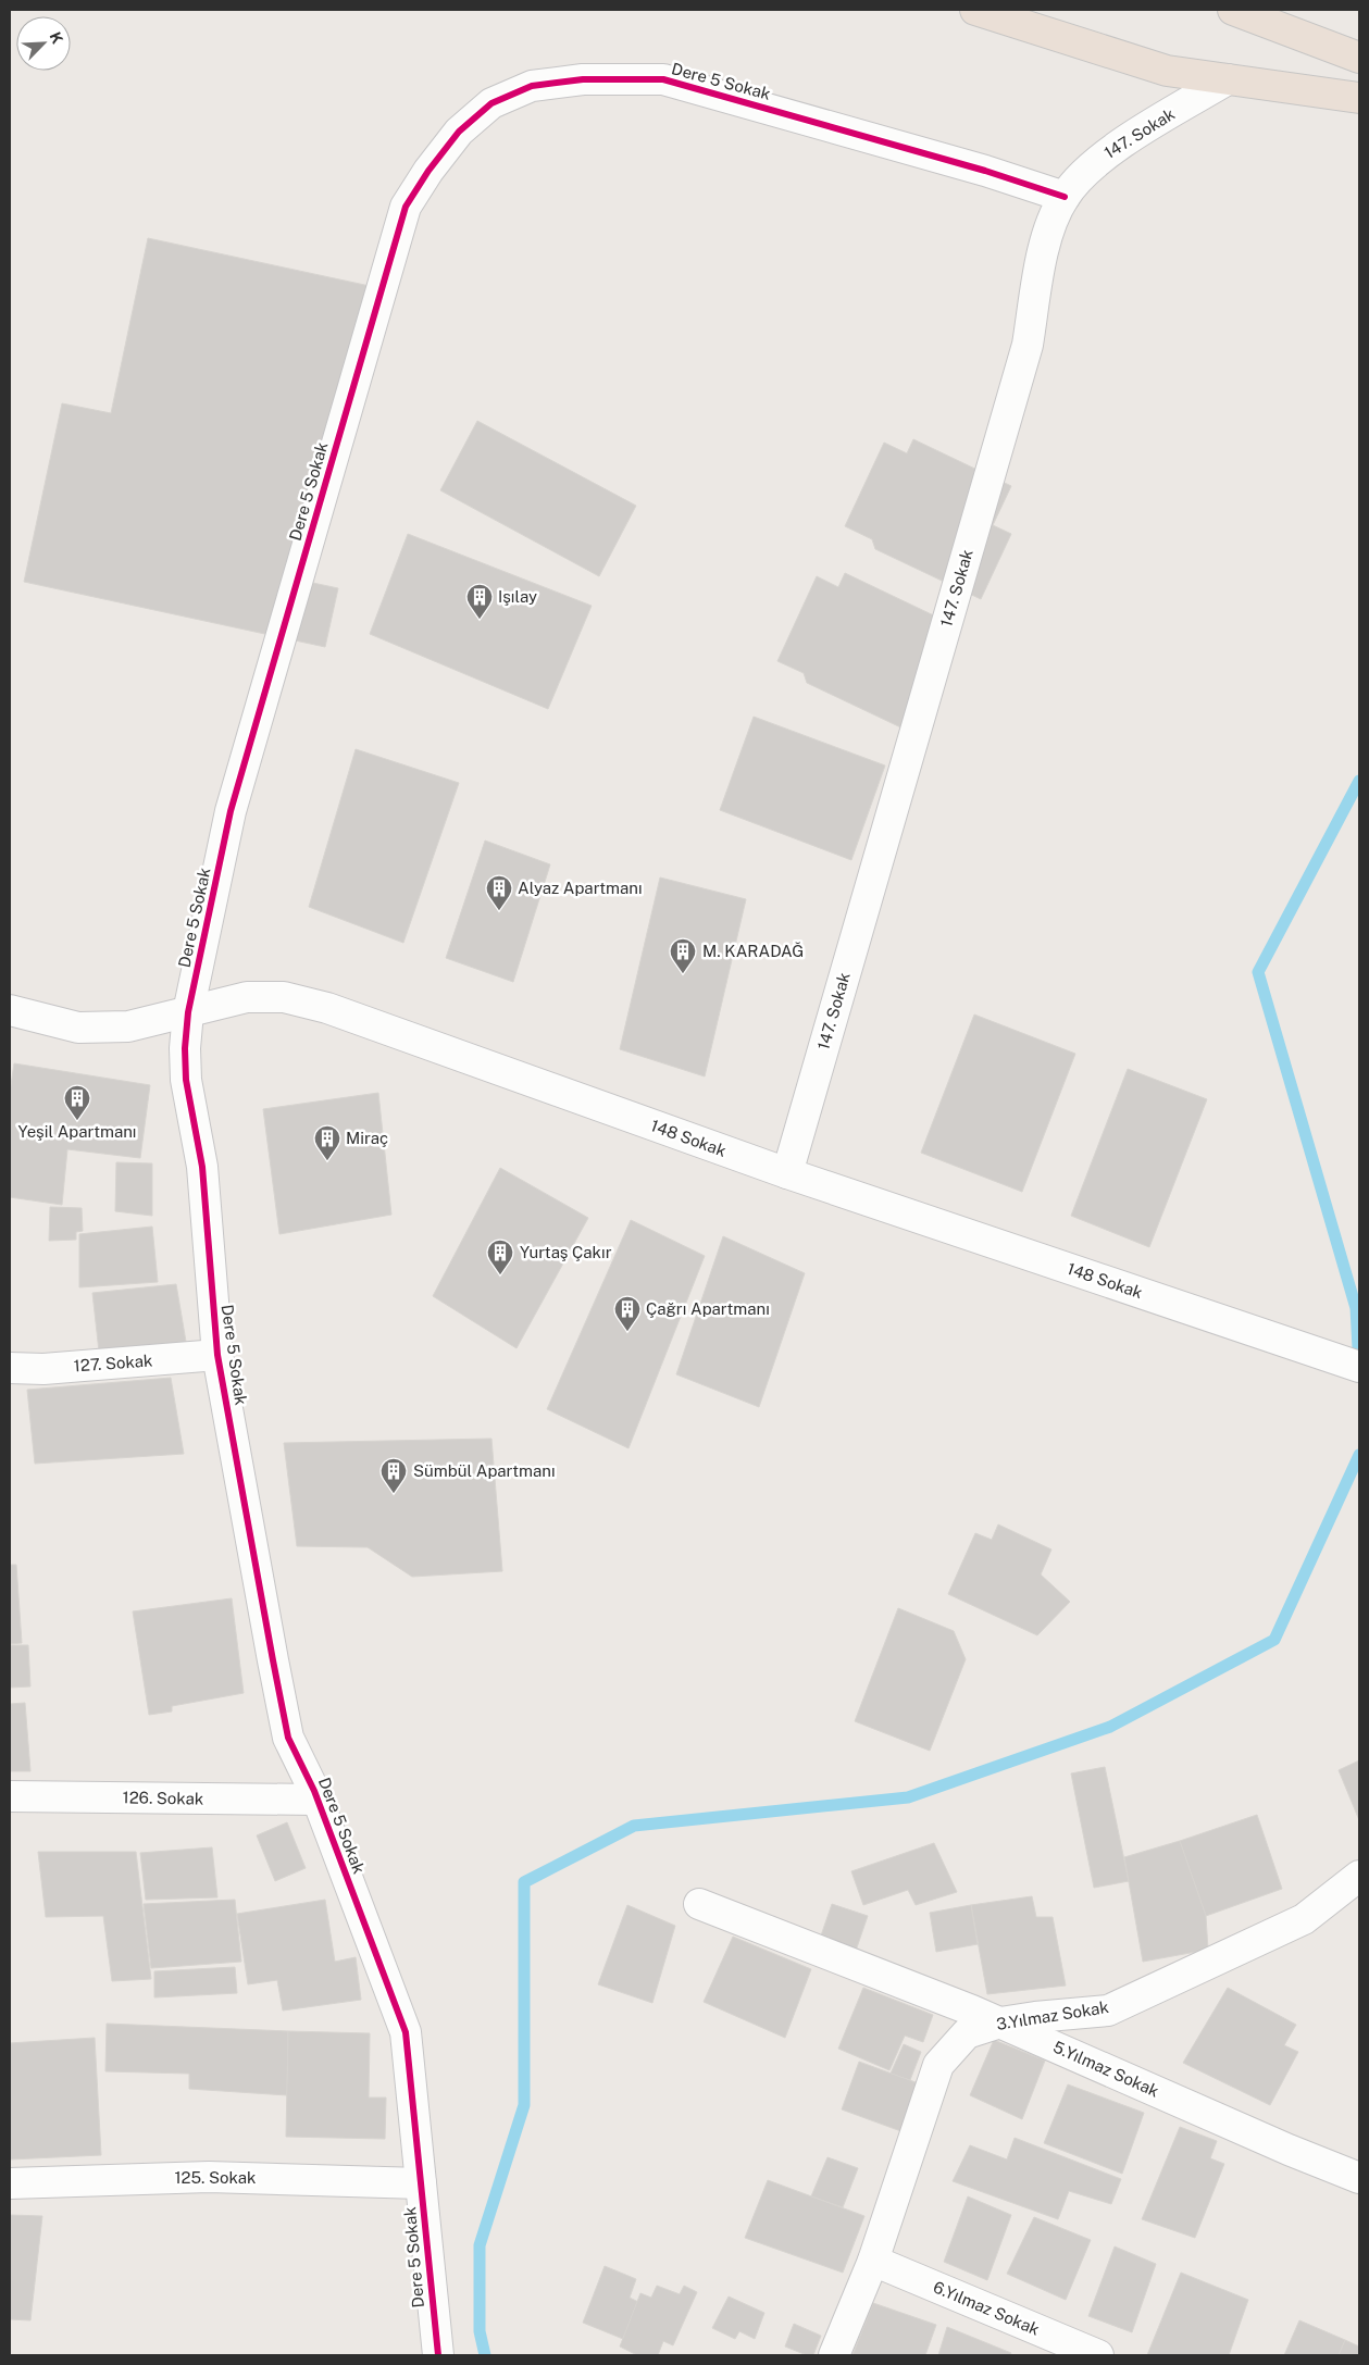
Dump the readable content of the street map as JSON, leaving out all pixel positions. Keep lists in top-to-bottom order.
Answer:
{
  "streets": {
    "street": [
      "Dere 5 Sokak",
      "147. Sokak",
      "148 Sokak",
      "127. Sokak",
      "126. Sokak",
      "3.Yılmaz Sokak",
      "5.Yılmaz Sokak",
      "125. Sokak",
      "6.Yılmaz Sokak"
    ]
  },
  "crossings": [
    ["Dere 5 Sokak", "147. Sokak"],
    ["Dere 5 Sokak", "148 Sokak"],
    ["Dere 5 Sokak", "127. Sokak"],
    ["Dere 5 Sokak", "126. Sokak"],
    ["Dere 5 Sokak", "125. Sokak"],
    ["147. Sokak", "148 Sokak"],
    ["3.Yılmaz Sokak", "5.Yılmaz Sokak"],
    ["3.Yılmaz Sokak", "6.Yılmaz Sokak"]
  ],
  "places": {
    "building": [
      "Işılay",
      "Alyaz Apartmanı",
      "M. KARADAĞ",
      "Yeşil Apartmanı",
      "Miraç",
      "Yurtaş Çakır",
      "Çağrı Apartmanı",
      "Sümbül Apartmanı"
    ]
  },
  "north": "top right"
}
